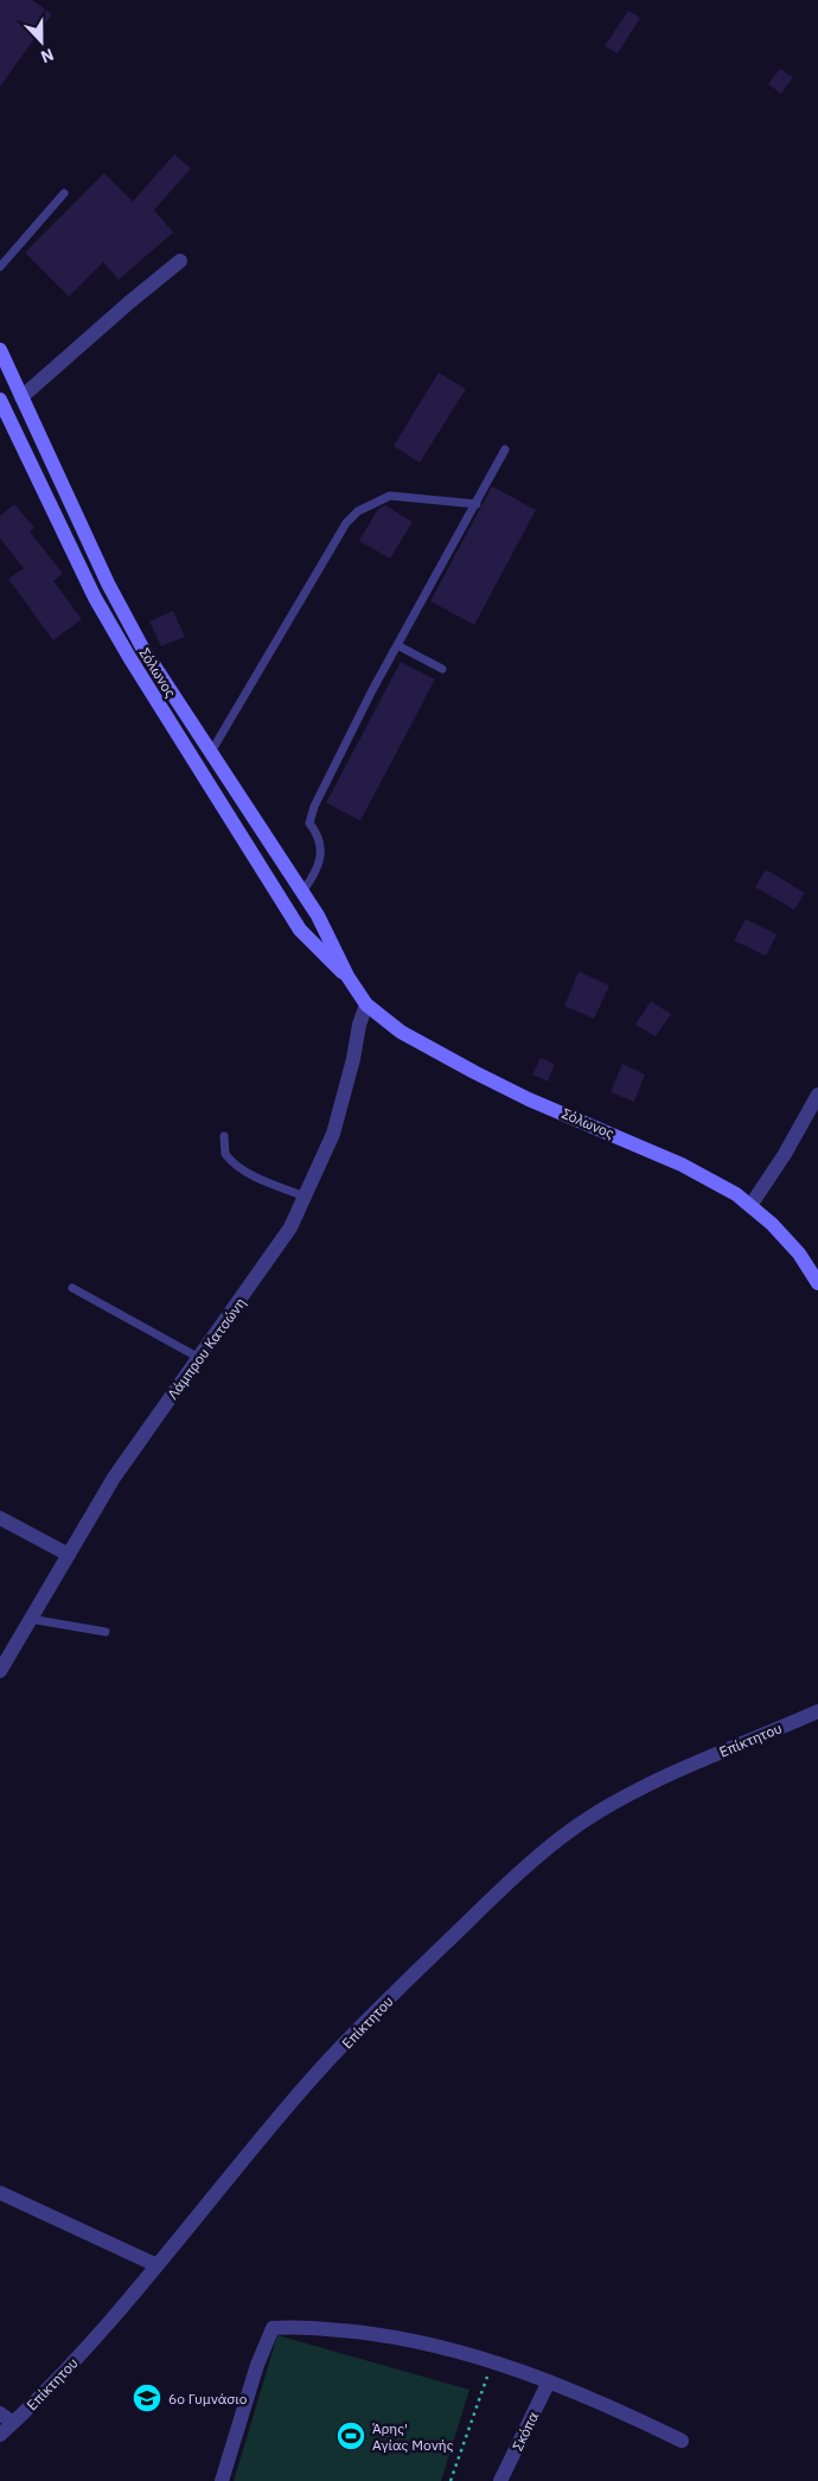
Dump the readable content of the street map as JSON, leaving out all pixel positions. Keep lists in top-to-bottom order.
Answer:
{
  "streets": {
    "street": [
      "Σόλωνος",
      "Λάμπρου Κατσώνη",
      "Επίκτητου",
      "Σκόπα"
    ]
  },
  "crossings": [
    ["Σόλωνος", "Λάμπρου Κατσώνη"]
  ],
  "places": {
    "school or university": ["6ο Γυμνάσιο"],
    "sports": ["Άρης' Αγίας Μονής"]
  },
  "north": "bottom"
}
